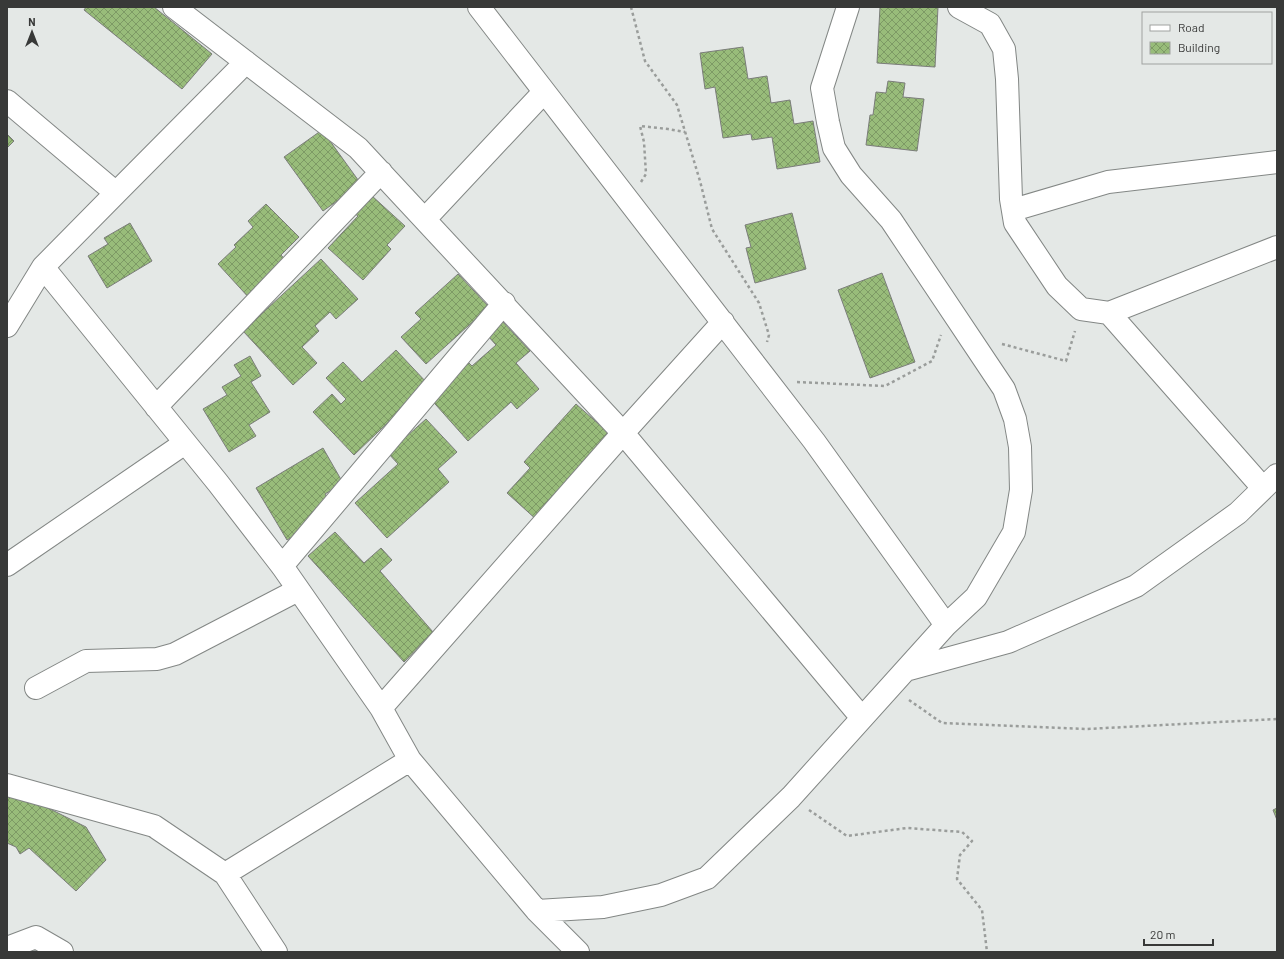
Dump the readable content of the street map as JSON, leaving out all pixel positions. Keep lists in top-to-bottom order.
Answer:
{
  "legend": ["Road", "Building"],
  "scale_bar": "20 m",
  "north": "top"
}
